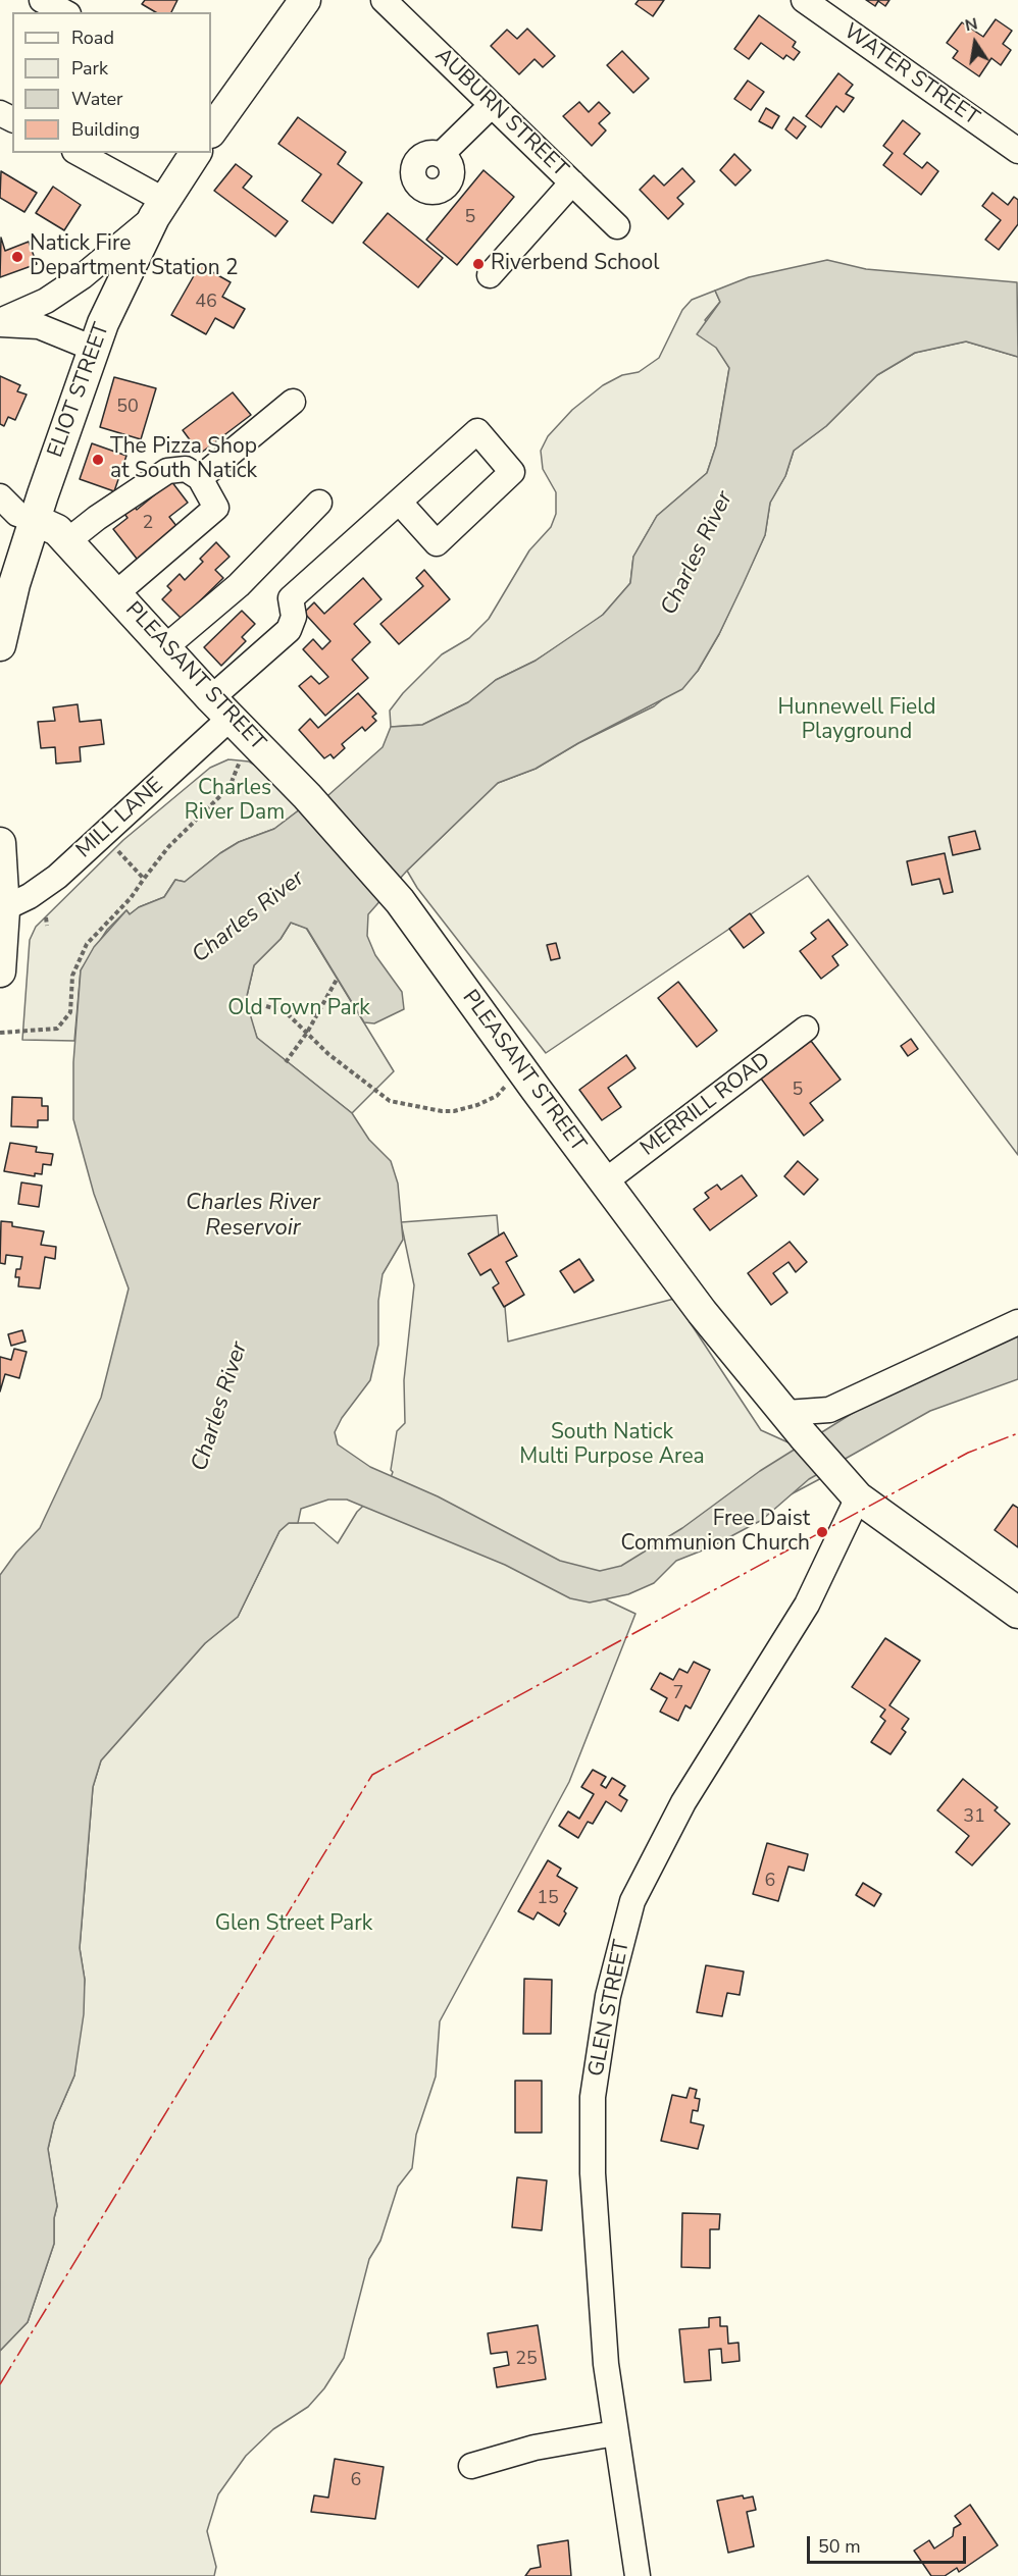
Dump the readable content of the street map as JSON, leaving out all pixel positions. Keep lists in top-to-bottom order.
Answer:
{
  "streets": {
    "main road": ["ELIOT STREET", "PLEASANT STREET"],
    "street": [
      "WATER STREET",
      "AUBURN STREET",
      "MILL LANE",
      "MERRILL ROAD",
      "GLEN STREET"
    ]
  },
  "crossings": [
    ["ELIOT STREET", "PLEASANT STREET"],
    ["PLEASANT STREET", "MILL LANE"],
    ["PLEASANT STREET", "MERRILL ROAD"],
    ["PLEASANT STREET", "GLEN STREET"]
  ],
  "water": ["Charles River", "Charles River Reservoir"],
  "parks": [
    "Hunnewell Field Playground",
    "Charles River Dam",
    "Old Town Park",
    "South Natick Multi Purpose Area",
    "Glen Street Park"
  ],
  "places": [
    "Natick Fire Department Station 2",
    "Riverbend School",
    "The Pizza Shop at South Natick",
    "Free Daist Communion Church"
  ],
  "house_numbers": [
    "5",
    "46",
    "50",
    "2",
    "5",
    "7",
    "31",
    "6",
    "15",
    "25",
    "6"
  ],
  "legend": [
    "Road",
    "Park",
    "Water",
    "Building"
  ],
  "scale_bar": "50 m",
  "north": "top"
}
